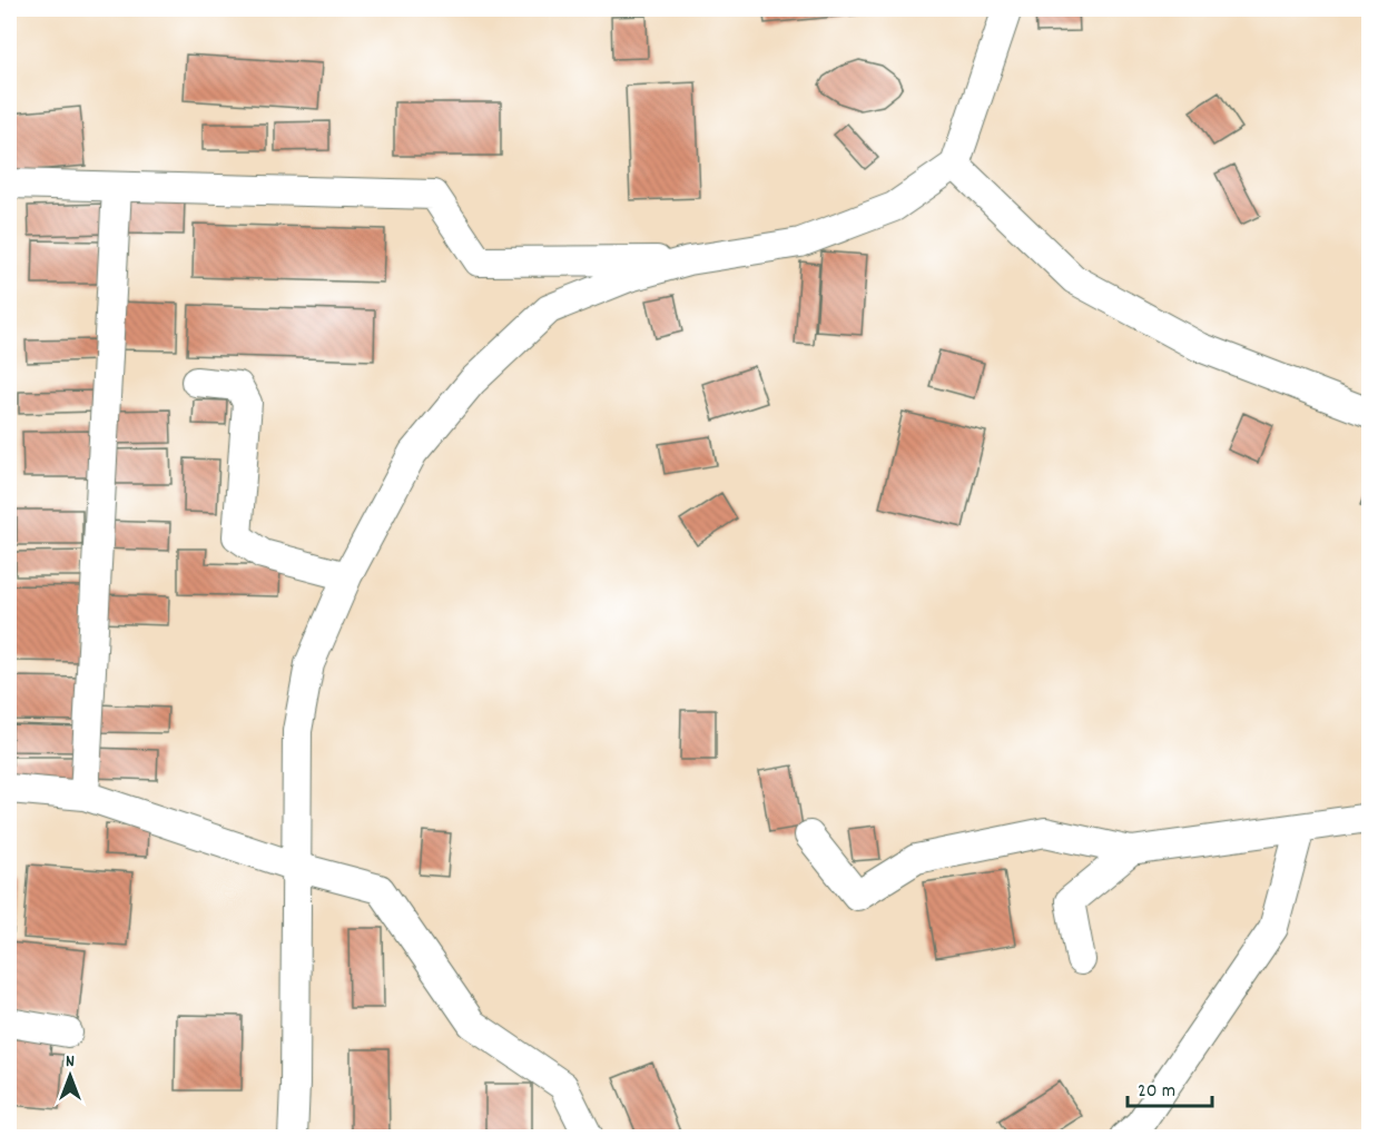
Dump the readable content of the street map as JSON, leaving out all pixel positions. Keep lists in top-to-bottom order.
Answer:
{
  "scale_bar": "20 m",
  "north": "top"
}
